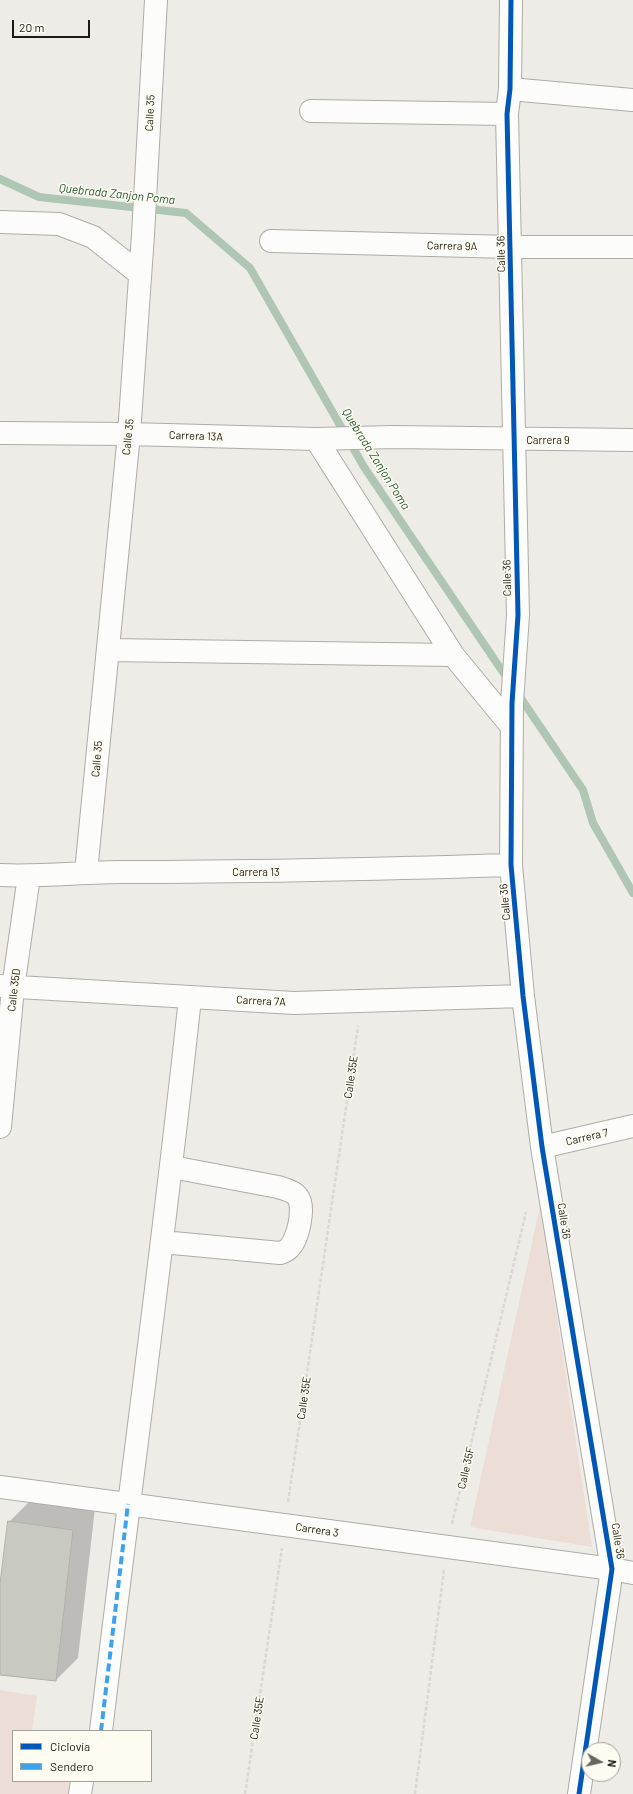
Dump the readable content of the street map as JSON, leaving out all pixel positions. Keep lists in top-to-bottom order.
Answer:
{
  "streets": {
    "street": [
      "Calle 35",
      "Carrera 9A",
      "Calle 36",
      "Carrera 13A",
      "Carrera 9",
      "Carrera 13",
      "Calle 35D",
      "Carrera 7A",
      "Carrera 7",
      "Carrera 3"
    ],
    "path": ["Calle 35E", "Calle 35F"]
  },
  "crossings": [
    ["Calle 35", "Carrera 13A"],
    ["Calle 35", "Carrera 13"],
    ["Carrera 9A", "Calle 36"],
    ["Calle 36", "Carrera 9"],
    ["Calle 36", "Carrera 13"],
    ["Calle 36", "Carrera 7A"],
    ["Calle 36", "Carrera 7"],
    ["Calle 36", "Carrera 3"],
    ["Carrera 13A", "Carrera 9"],
    ["Carrera 13", "Calle 35D"],
    ["Calle 35D", "Carrera 7A"],
    ["Carrera 7A", "Calle 35E"],
    ["Calle 35E", "Carrera 3"],
    ["Calle 35F", "Carrera 3"]
  ],
  "water": ["Quebrada Zanjon Poma"],
  "legend": ["Ciclovía", "Sendero"],
  "scale_bar": "20 m",
  "north": "right"
}
